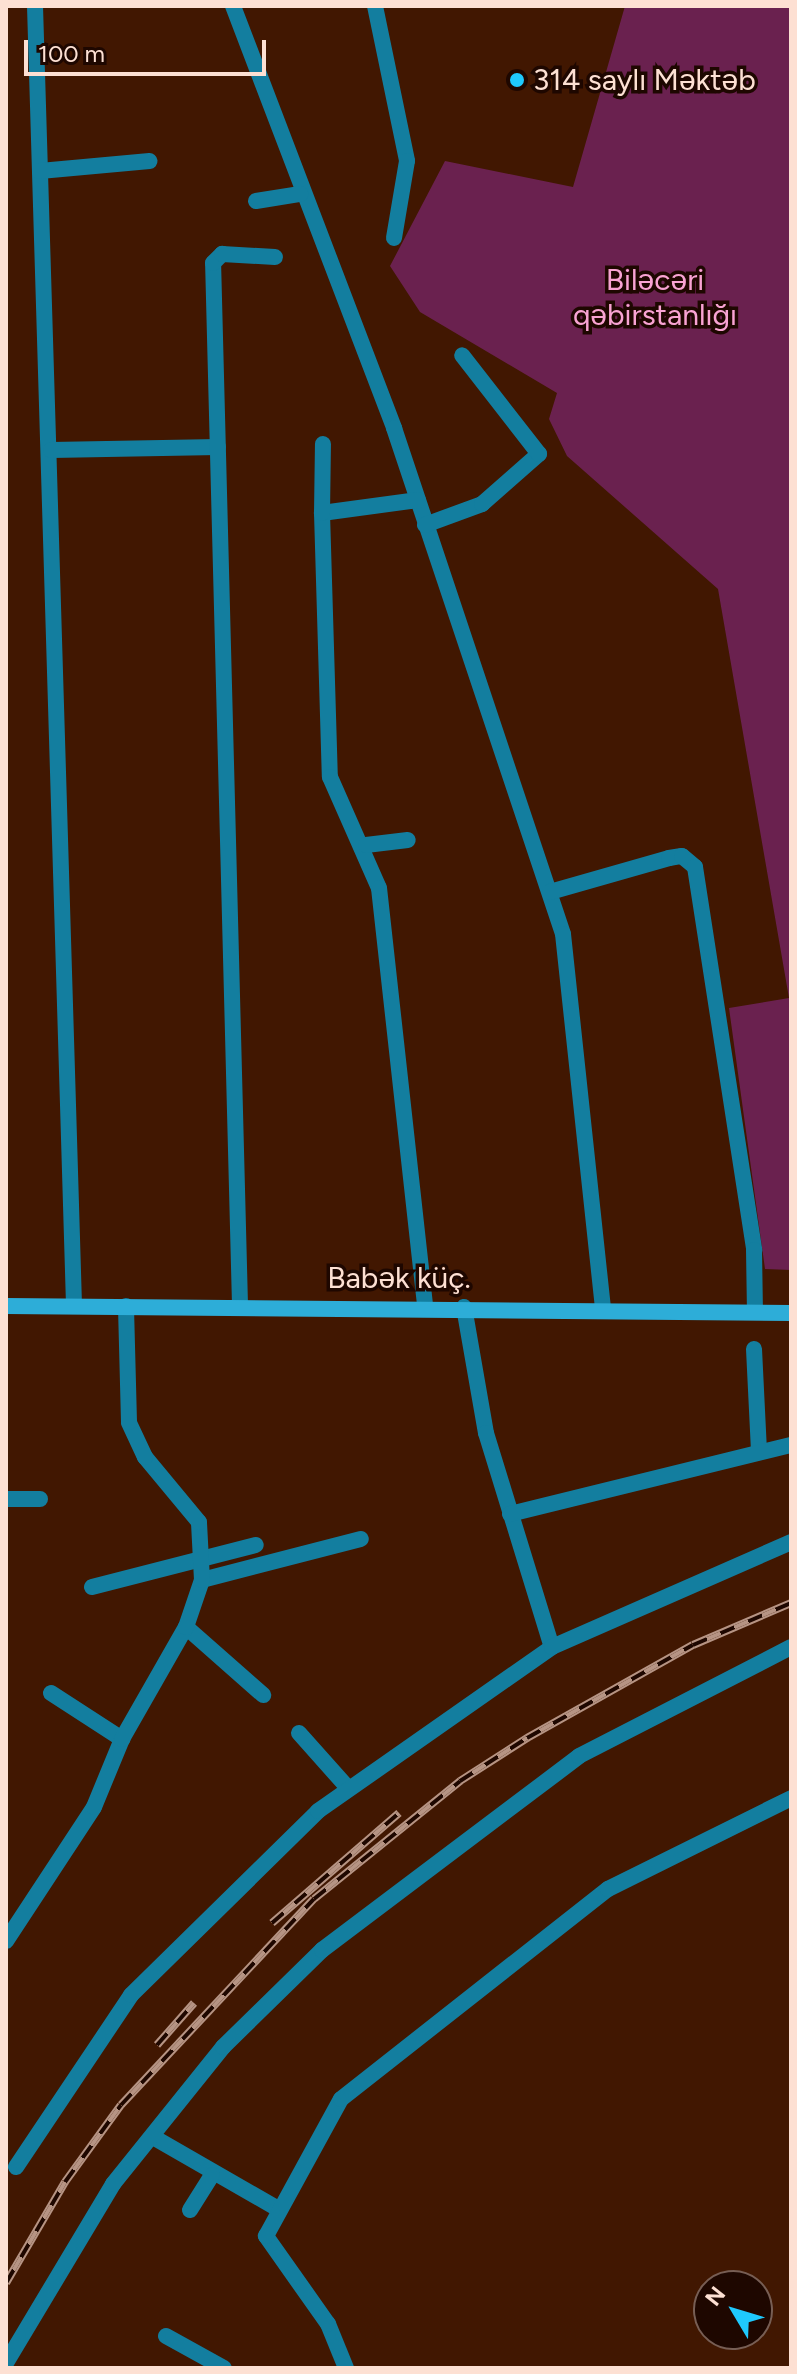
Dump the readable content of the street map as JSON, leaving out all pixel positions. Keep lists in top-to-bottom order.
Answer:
{
  "streets": {
    "main road": ["Babək küç."]
  },
  "parks": ["Biləcəri qəbirstanlığı"],
  "places": ["314 saylı Məktəb"],
  "scale_bar": "100 m",
  "north": "top left"
}
